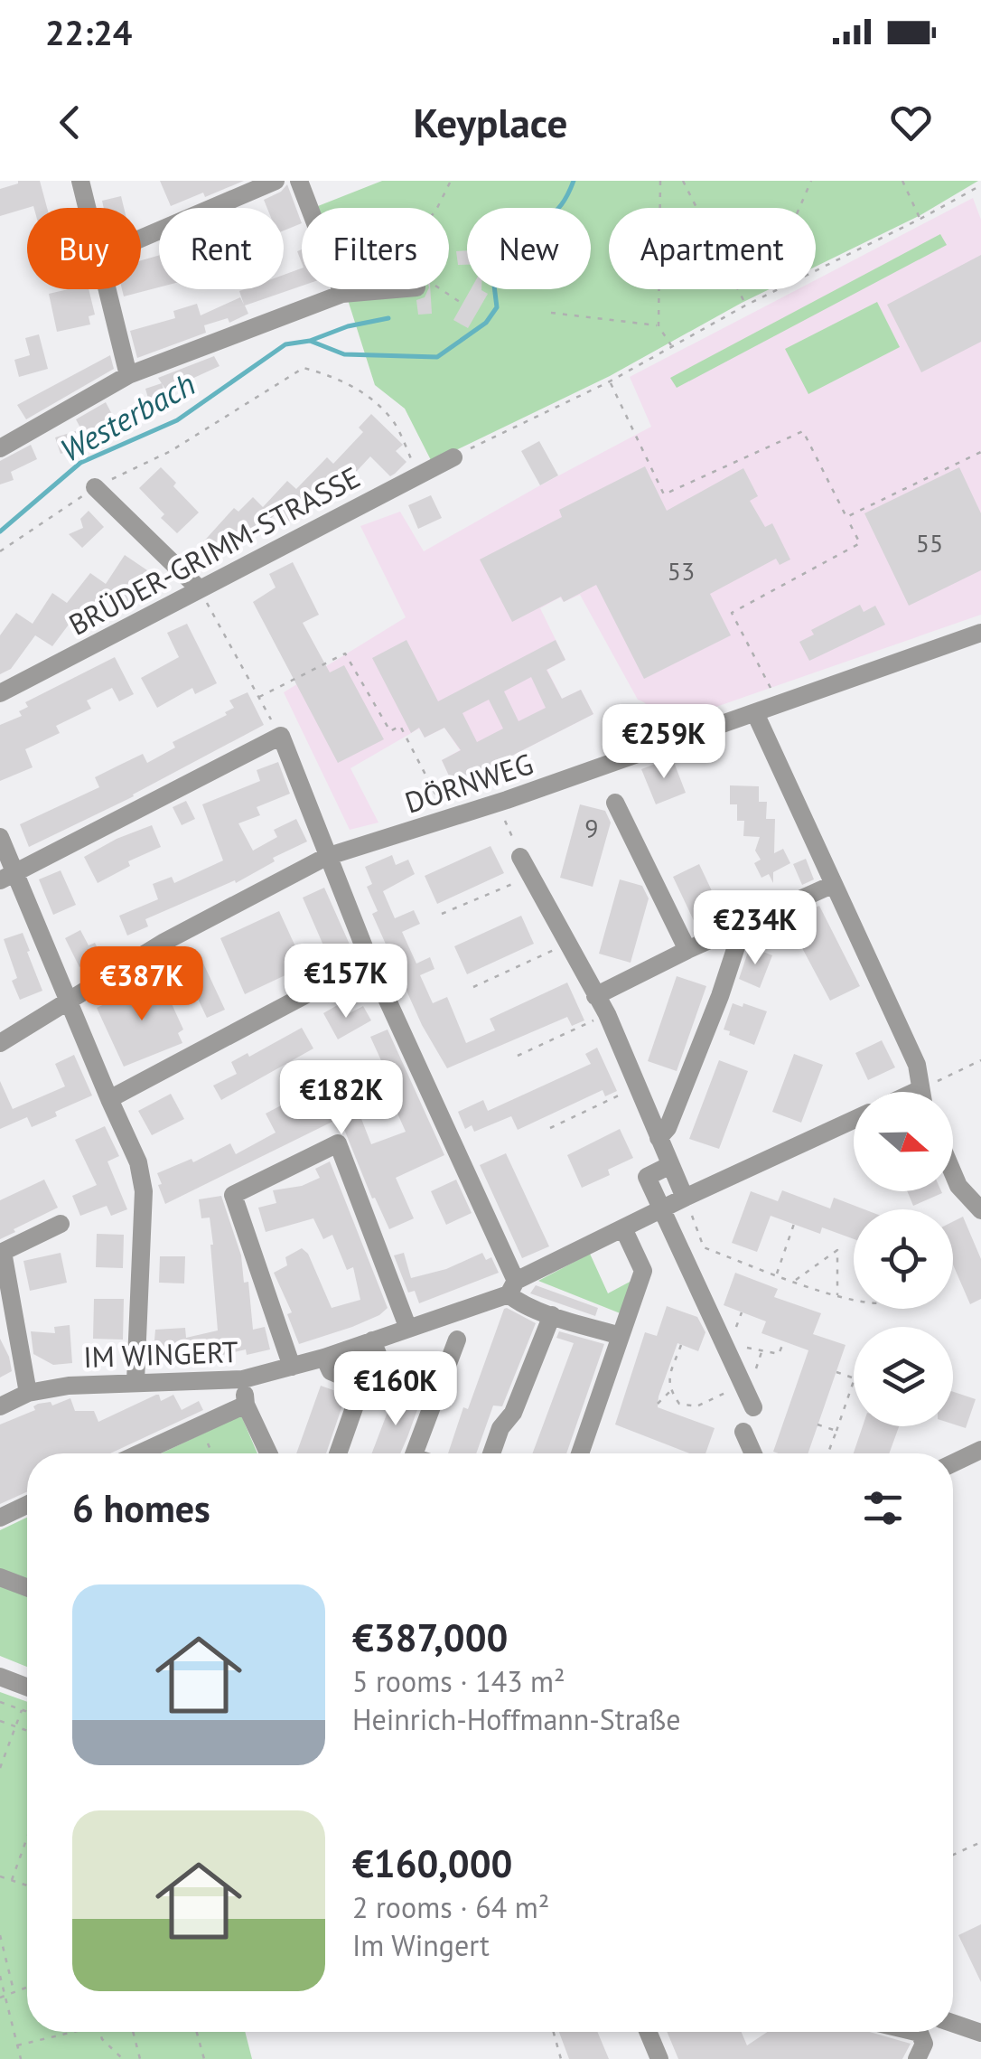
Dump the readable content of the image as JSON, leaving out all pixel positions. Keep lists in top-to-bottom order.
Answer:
{
  "streets": {
    "street": ["BRÜDER-GRIMM-STRASSE", "DÖRNWEG", "IM WINGERT"]
  },
  "water": ["Westerbach"],
  "house_numbers": ["55", "53", "9"],
  "north": "right",
  "page": {
    "status": "22:24",
    "header": "Keyplace",
    "chip": [
      "Buy",
      "Rent",
      "Filters",
      "New",
      "Apartment"
    ],
    "price": [
      "€259K",
      "€234K",
      "€157K",
      "€387K",
      "€182K",
      "€160K"
    ],
    "heading": "6 homes",
    "list": [
      {
        "name": "€387,000",
        "note": "5 rooms · 143 m² · Heinrich-Hoffmann-Straße"
      },
      {
        "name": "€160,000",
        "note": "2 rooms · 64 m² · Im Wingert"
      }
    ]
  }
}
